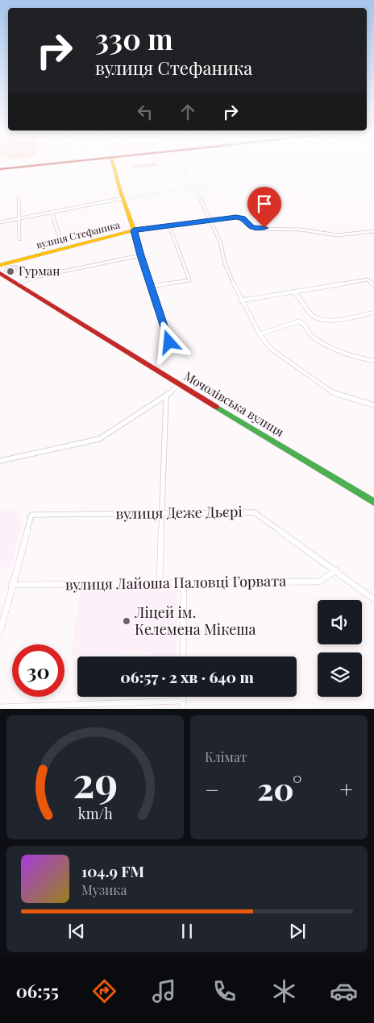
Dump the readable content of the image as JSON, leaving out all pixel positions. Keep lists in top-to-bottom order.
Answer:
{
  "streets": {
    "main road": ["вулиця Стефаника", "Мочолівська вулиця"],
    "street": ["вулиця Деже Дьєрі", "вулиця Лайоша Паловці Горвата"]
  },
  "crossings": [
    ["вулиця Деже Дьєрі", "вулиця Лайоша Паловці Горвата"]
  ],
  "places": ["Гурман", "Ліцей ім. Келемена Мікеша"],
  "page": {
    "turn": ["330 m", "вулиця Стефаника"],
    "limit": "30",
    "trip": "06:57 · 2 хв · 640 m",
    "tile": "Клімат",
    "heat": ["−", "20°", "+"],
    "song": ["104.9 FM", "Музика"],
    "tabs": "06:55",
    "gauge": ["29", "km/h"]
  }
}
